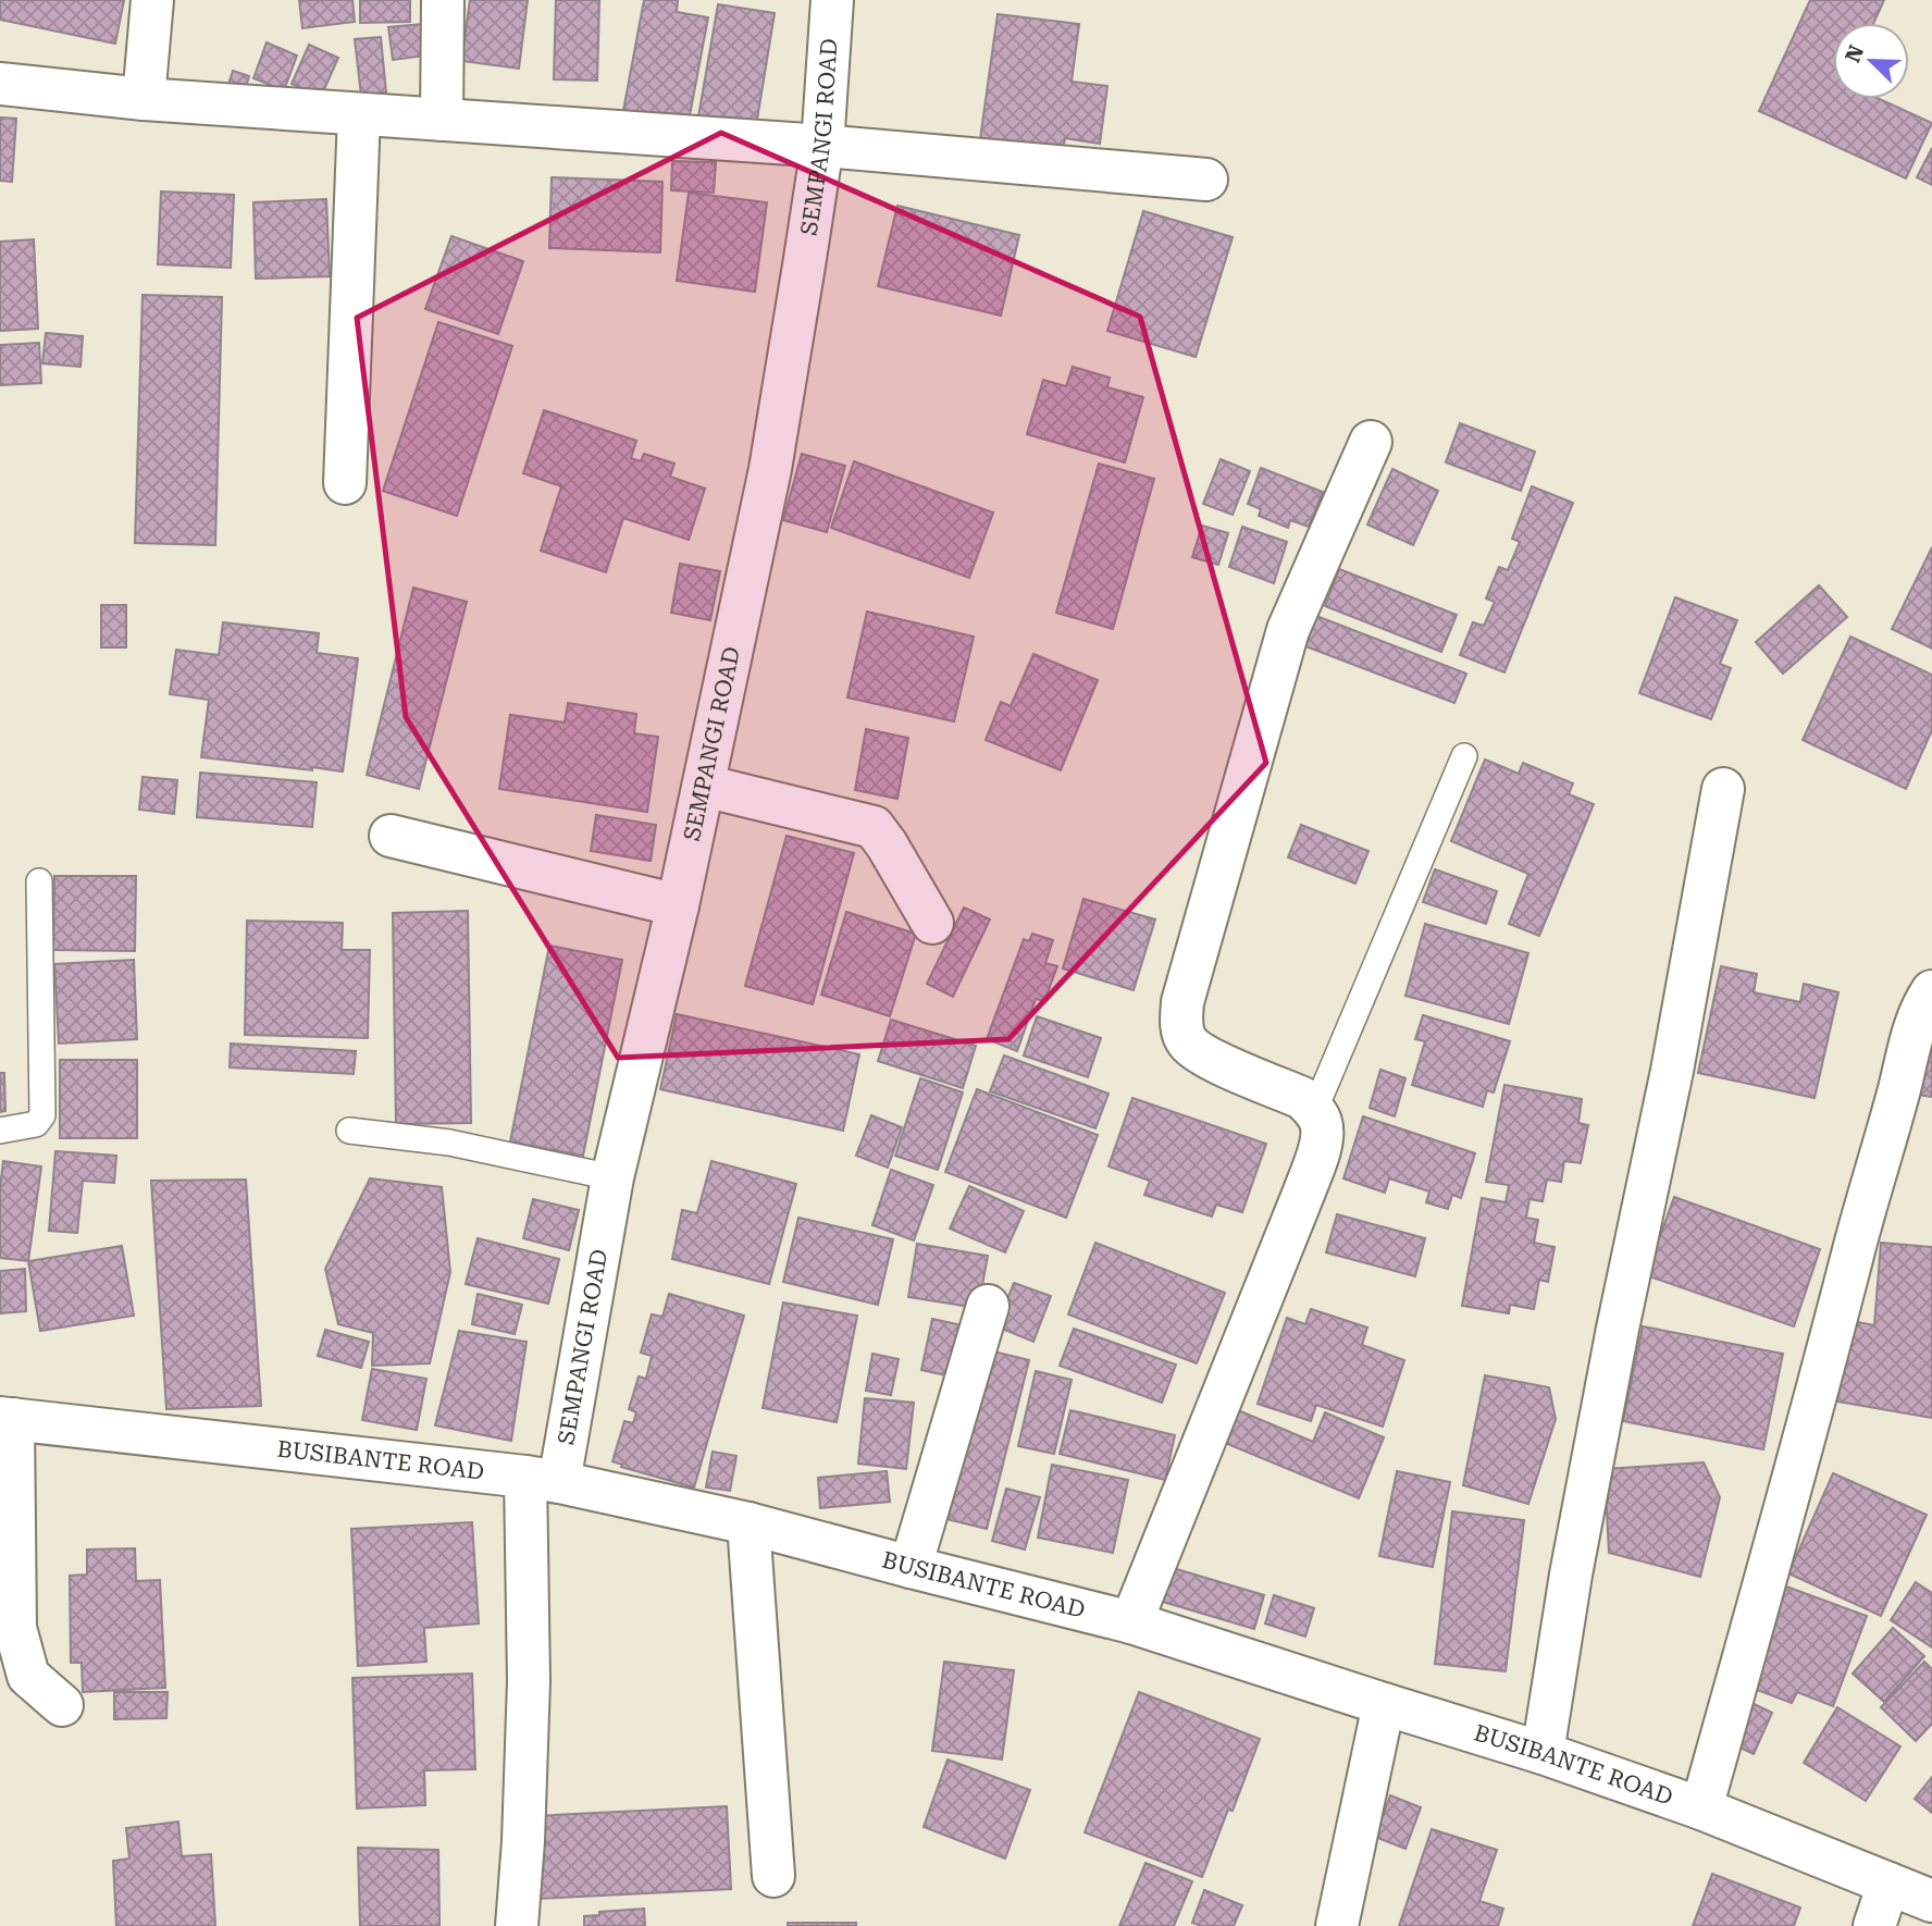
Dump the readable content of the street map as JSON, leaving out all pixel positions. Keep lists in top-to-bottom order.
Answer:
{
  "streets": {
    "street": ["SEMPANGI ROAD", "BUSIBANTE ROAD"]
  },
  "crossings": [
    ["SEMPANGI ROAD", "BUSIBANTE ROAD"]
  ],
  "north": "top left"
}
